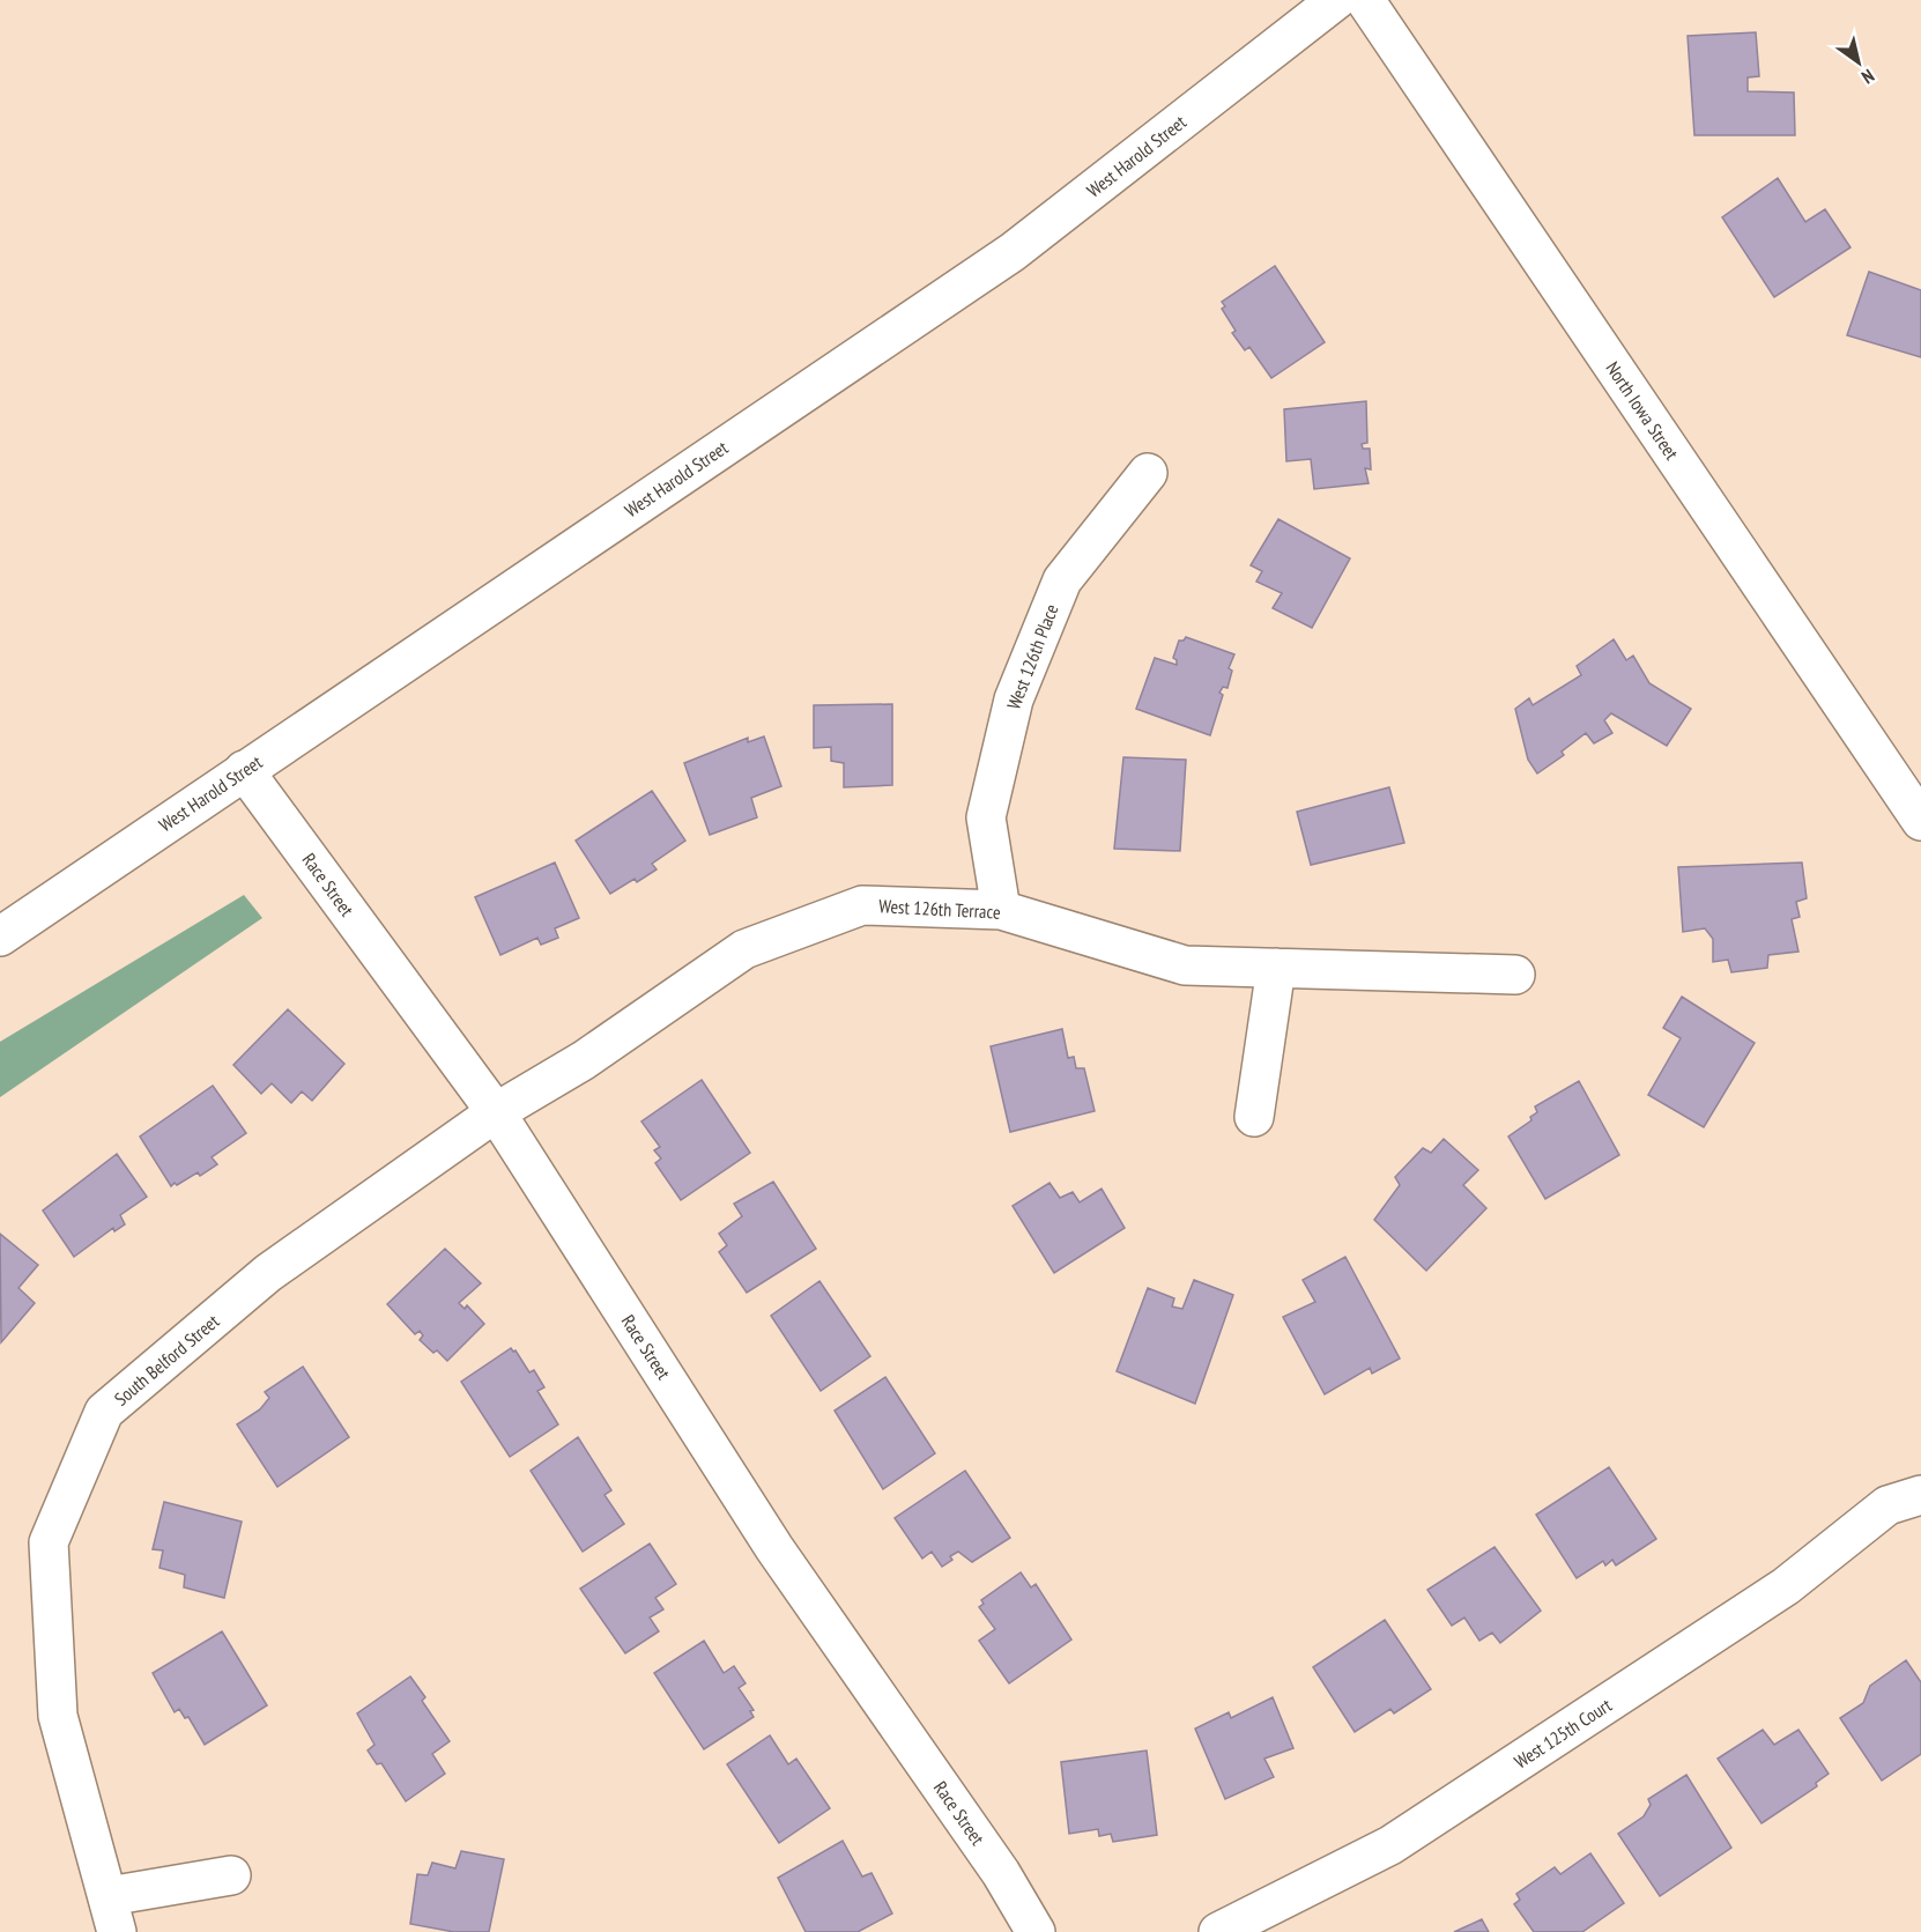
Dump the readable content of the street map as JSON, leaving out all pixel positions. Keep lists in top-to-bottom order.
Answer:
{
  "streets": {
    "street": [
      "West Harold Street",
      "North Iowa Street",
      "West 126th Place",
      "Race Street",
      "West 126th Terrace",
      "South Belford Street",
      "West 125th Court"
    ]
  },
  "crossings": [
    ["West Harold Street", "Race Street"],
    ["West 126th Place", "West 126th Terrace"],
    ["Race Street", "West 126th Terrace"],
    ["Race Street", "South Belford Street"],
    ["West 126th Terrace", "South Belford Street"]
  ],
  "north": "bottom right"
}
